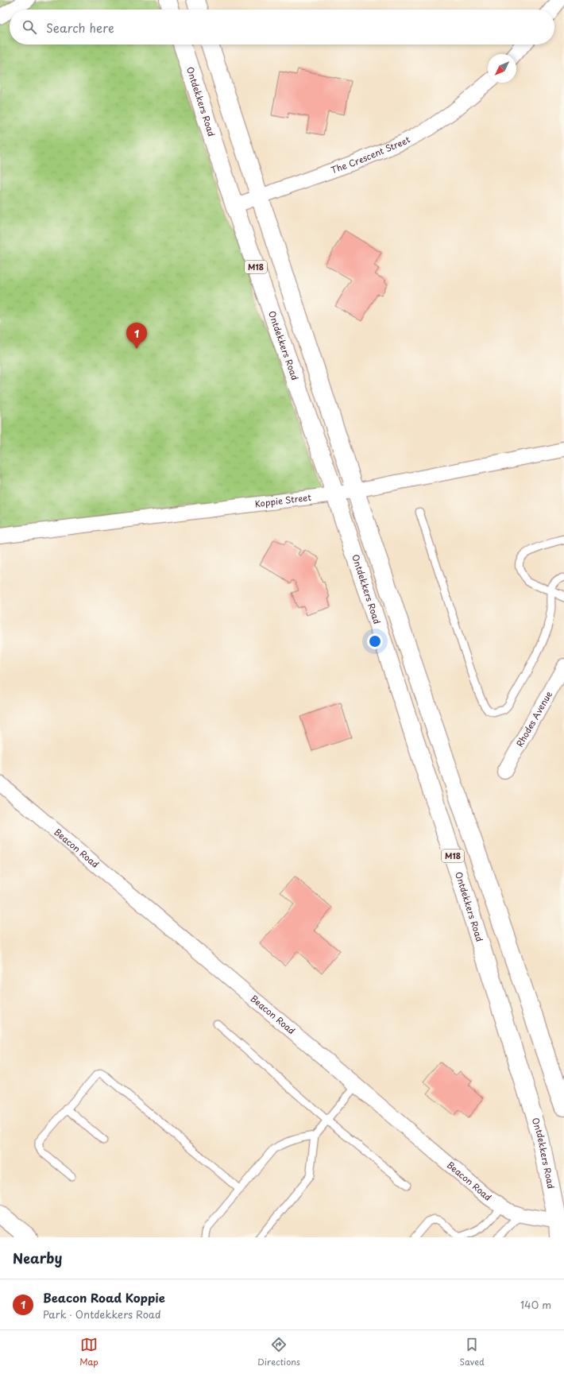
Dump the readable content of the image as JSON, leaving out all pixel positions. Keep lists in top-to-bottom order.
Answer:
{
  "streets": {
    "main road": ["Ontdekkers Road", "M18"],
    "street": [
      "The Crescent Street",
      "Koppie Street",
      "Rhodes Avenue",
      "Beacon Road"
    ]
  },
  "crossings": [
    ["Ontdekkers Road", "The Crescent Street"],
    ["Ontdekkers Road", "Koppie Street"],
    ["Ontdekkers Road", "Beacon Road"],
    ["The Crescent Street", "M18"],
    ["M18", "Koppie Street"]
  ],
  "north": "bottom left",
  "page": {
    "search": "Search here",
    "pins": "1",
    "heading": "Nearby",
    "list": [
      {
        "mark": "1",
        "name": "Beacon Road Koppie",
        "note": "Park · Ontdekkers Road",
        "value": "140 m"
      }
    ],
    "nav": ["Map", "Directions", "Saved"]
  }
}
